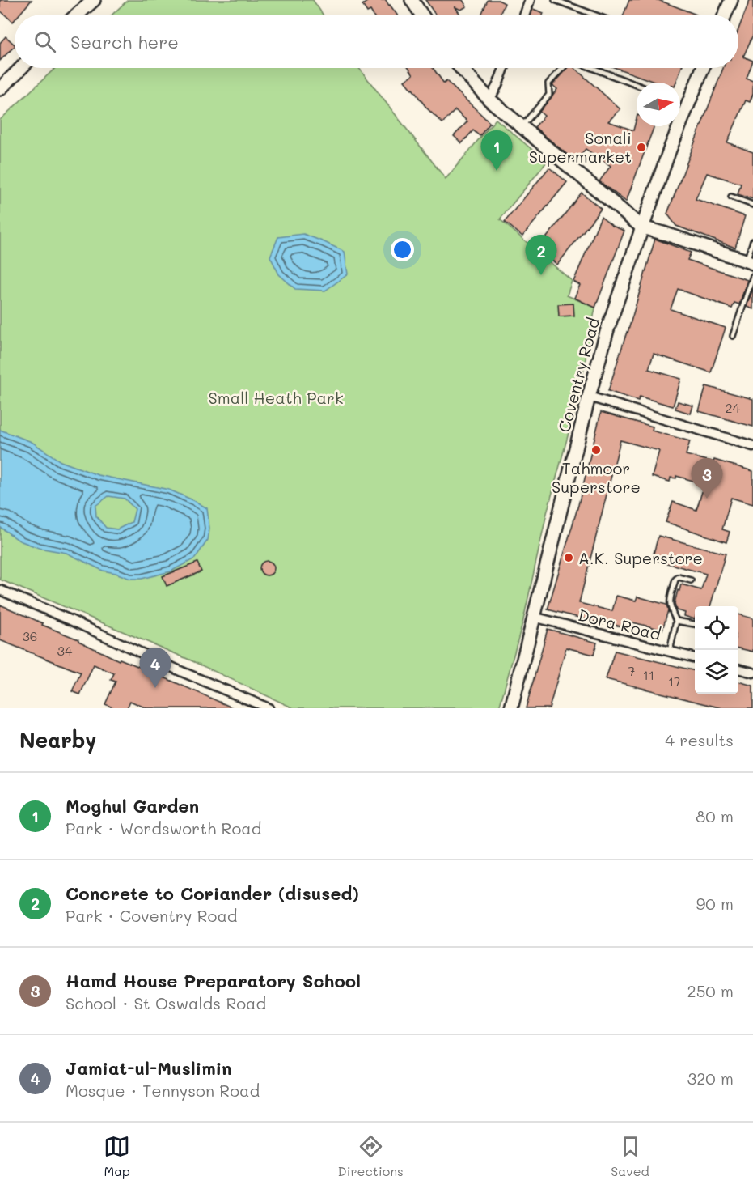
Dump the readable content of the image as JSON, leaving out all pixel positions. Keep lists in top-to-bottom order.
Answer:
{
  "streets": {
    "street": ["Coventry Road", "Dora Road"]
  },
  "crossings": [
    ["Coventry Road", "Dora Road"]
  ],
  "parks": ["Small Heath Park"],
  "places": ["Sonali Supermarket", "Tahmoor Superstore", "A.K. Superstore"],
  "house_numbers": [
    "24",
    "36",
    "34",
    "7",
    "11",
    "17"
  ],
  "north": "right",
  "page": {
    "search": "Search here",
    "pins": [
      "1",
      "2",
      "3",
      "4"
    ],
    "heading": ["Nearby", "4 results"],
    "list": [
      {
        "mark": "1",
        "name": "Moghul Garden",
        "note": "Park · Wordsworth Road",
        "value": "80 m"
      },
      {
        "mark": "2",
        "name": "Concrete to Coriander (disused)",
        "note": "Park · Coventry Road",
        "value": "90 m"
      },
      {
        "mark": "3",
        "name": "Hamd House Preparatory School",
        "note": "School · St Oswalds Road",
        "value": "250 m"
      },
      {
        "mark": "4",
        "name": "Jamiat-ul-Muslimin",
        "note": "Mosque · Tennyson Road",
        "value": "320 m"
      }
    ],
    "nav": ["Map", "Directions", "Saved"]
  }
}
